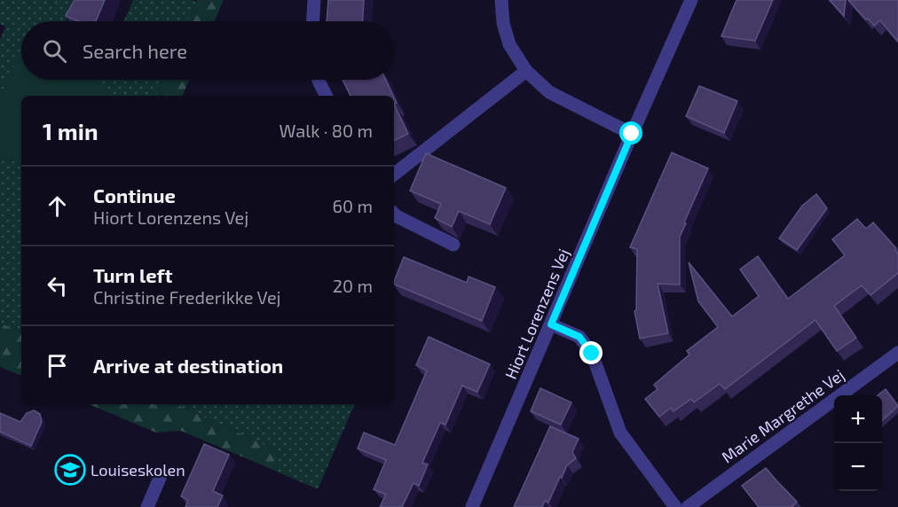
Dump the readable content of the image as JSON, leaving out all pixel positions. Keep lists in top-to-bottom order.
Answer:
{
  "streets": {
    "street": ["Hiort Lorenzens Vej", "Marie Margrethe Vej"]
  },
  "places": {
    "school or university": ["Louiseskolen"]
  },
  "page": {
    "search": "Search here",
    "heading": ["1 min", "Walk · 80 m"],
    "list": [
      ["Continue", "Hiort Lorenzens Vej", "60 m"],
      ["Turn left", "Christine Frederikke Vej", "20 m"],
      "Arrive at destination"
    ],
    "map_buttons": ["+", "−"]
  }
}
